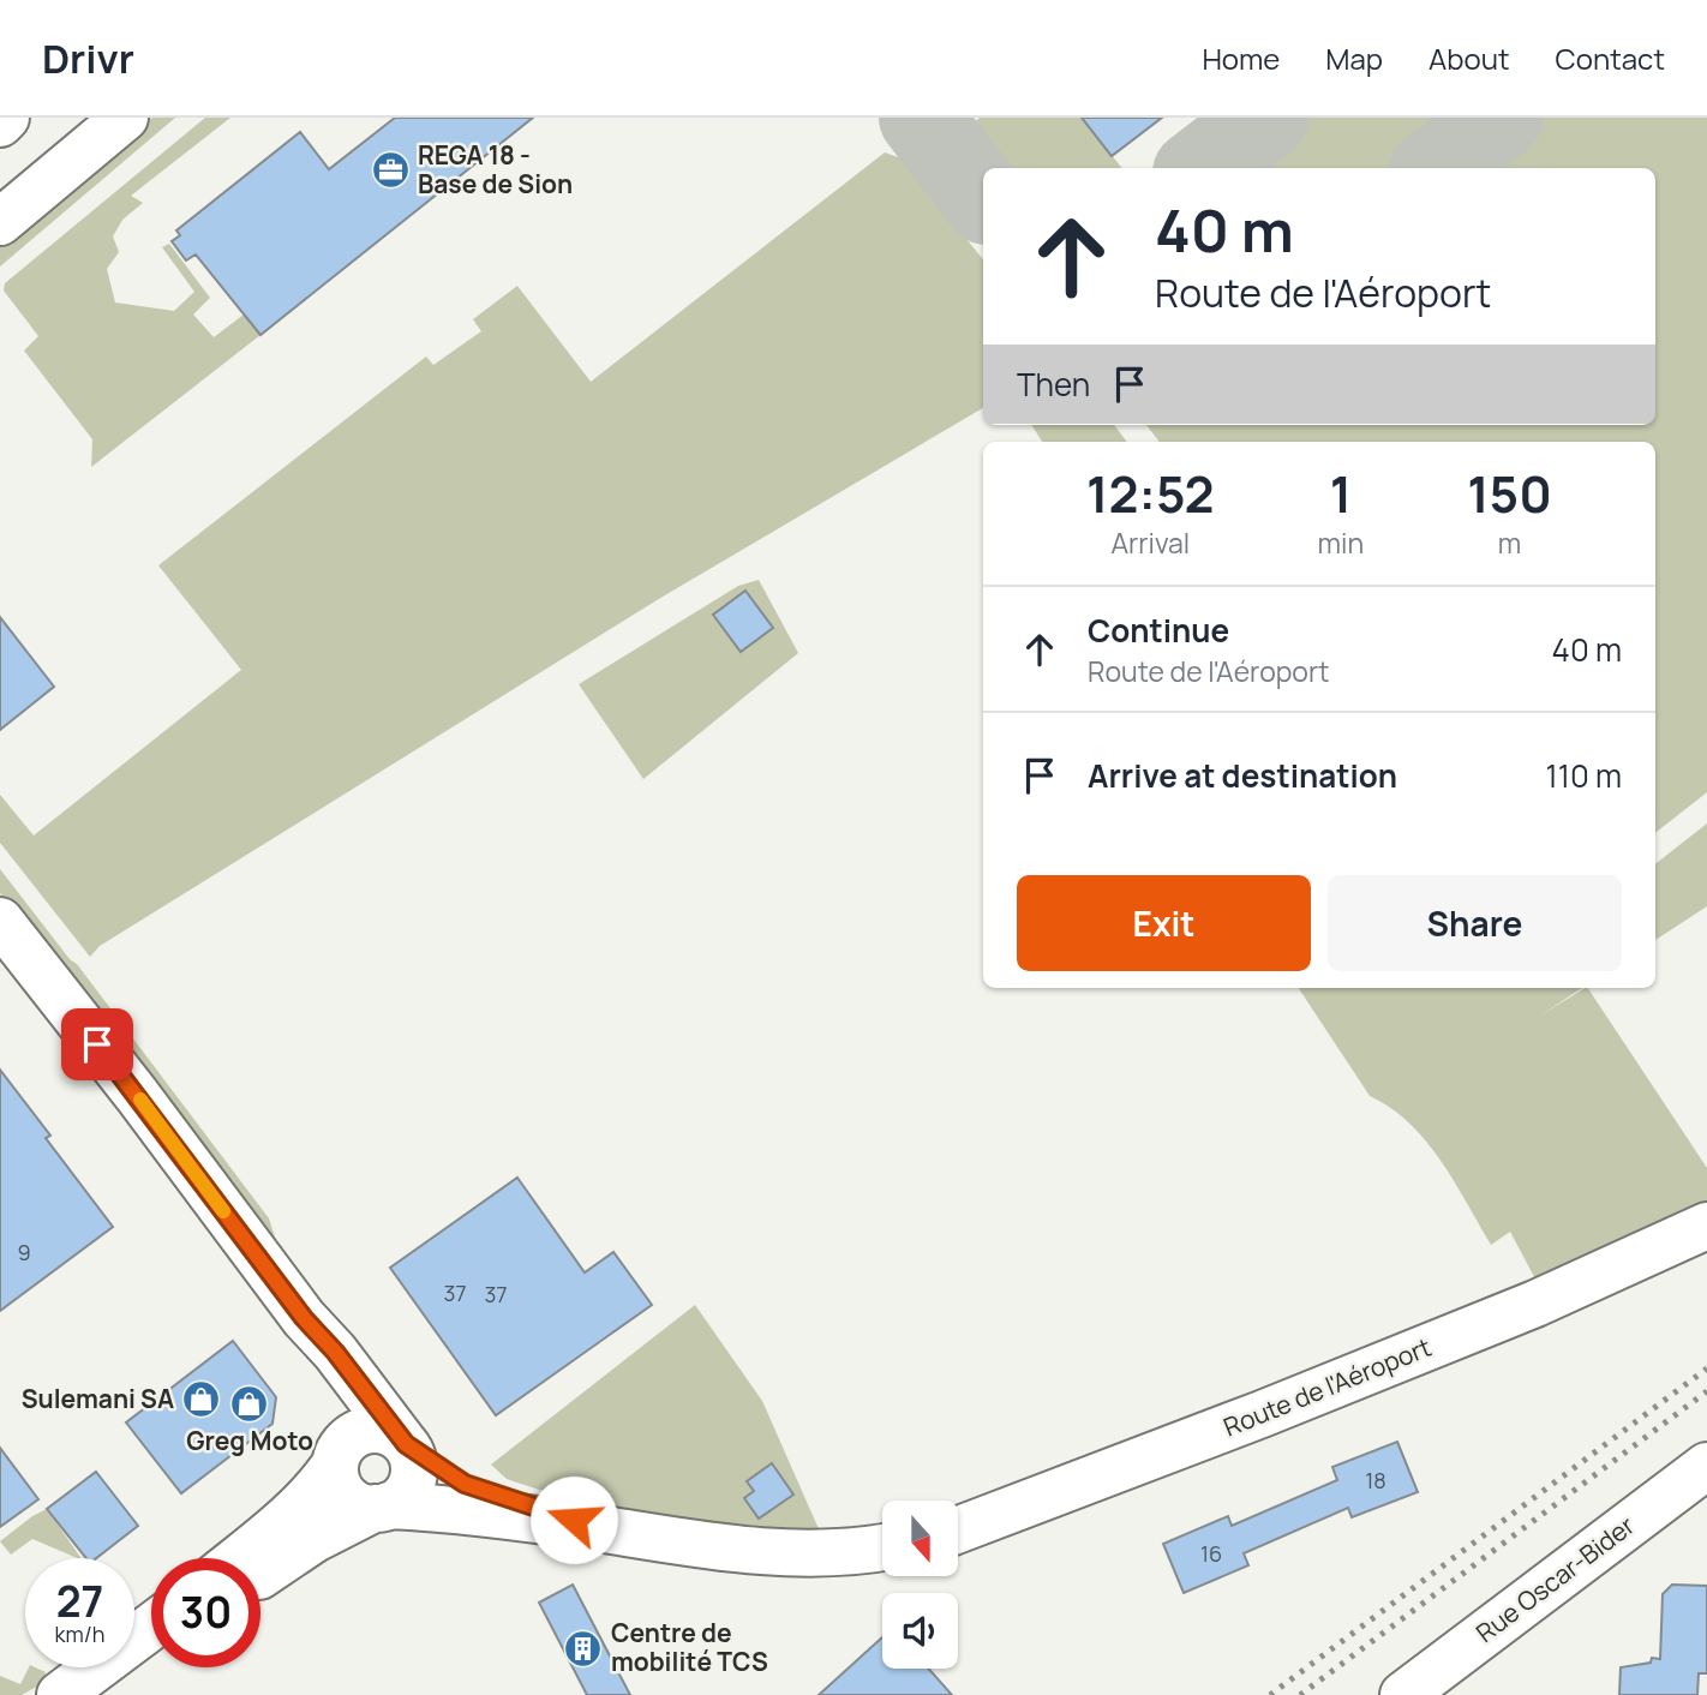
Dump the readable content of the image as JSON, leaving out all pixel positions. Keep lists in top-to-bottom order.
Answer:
{
  "streets": {
    "main road": ["Route de l'Aéroport", "Rue Oscar-Bider"]
  },
  "places": {
    "office": ["REGA 18 - Base de Sion"],
    "shop": ["Sulemani SA", "Greg Moto"],
    "building": ["Centre de mobilité TCS"]
  },
  "house_numbers": [
    "9",
    "37",
    "37",
    "18",
    "16"
  ],
  "north": "bottom",
  "page": {
    "header": "Drivr",
    "nav": [
      "Home",
      "Map",
      "About",
      "Contact"
    ],
    "turn": ["40 m", "Route de l'Aéroport"],
    "then": "Then",
    "eta": [
      "12:52",
      "Arrival",
      "1",
      "min",
      "150",
      "m"
    ],
    "list": [
      {
        "name": "Continue",
        "note": "Route de l'Aéroport",
        "value": "40 m"
      },
      {
        "name": "Arrive at destination",
        "value": "110 m"
      }
    ],
    "buttons": ["Exit", "Share"],
    "speed": "27 km/h",
    "limit": "30"
  }
}
